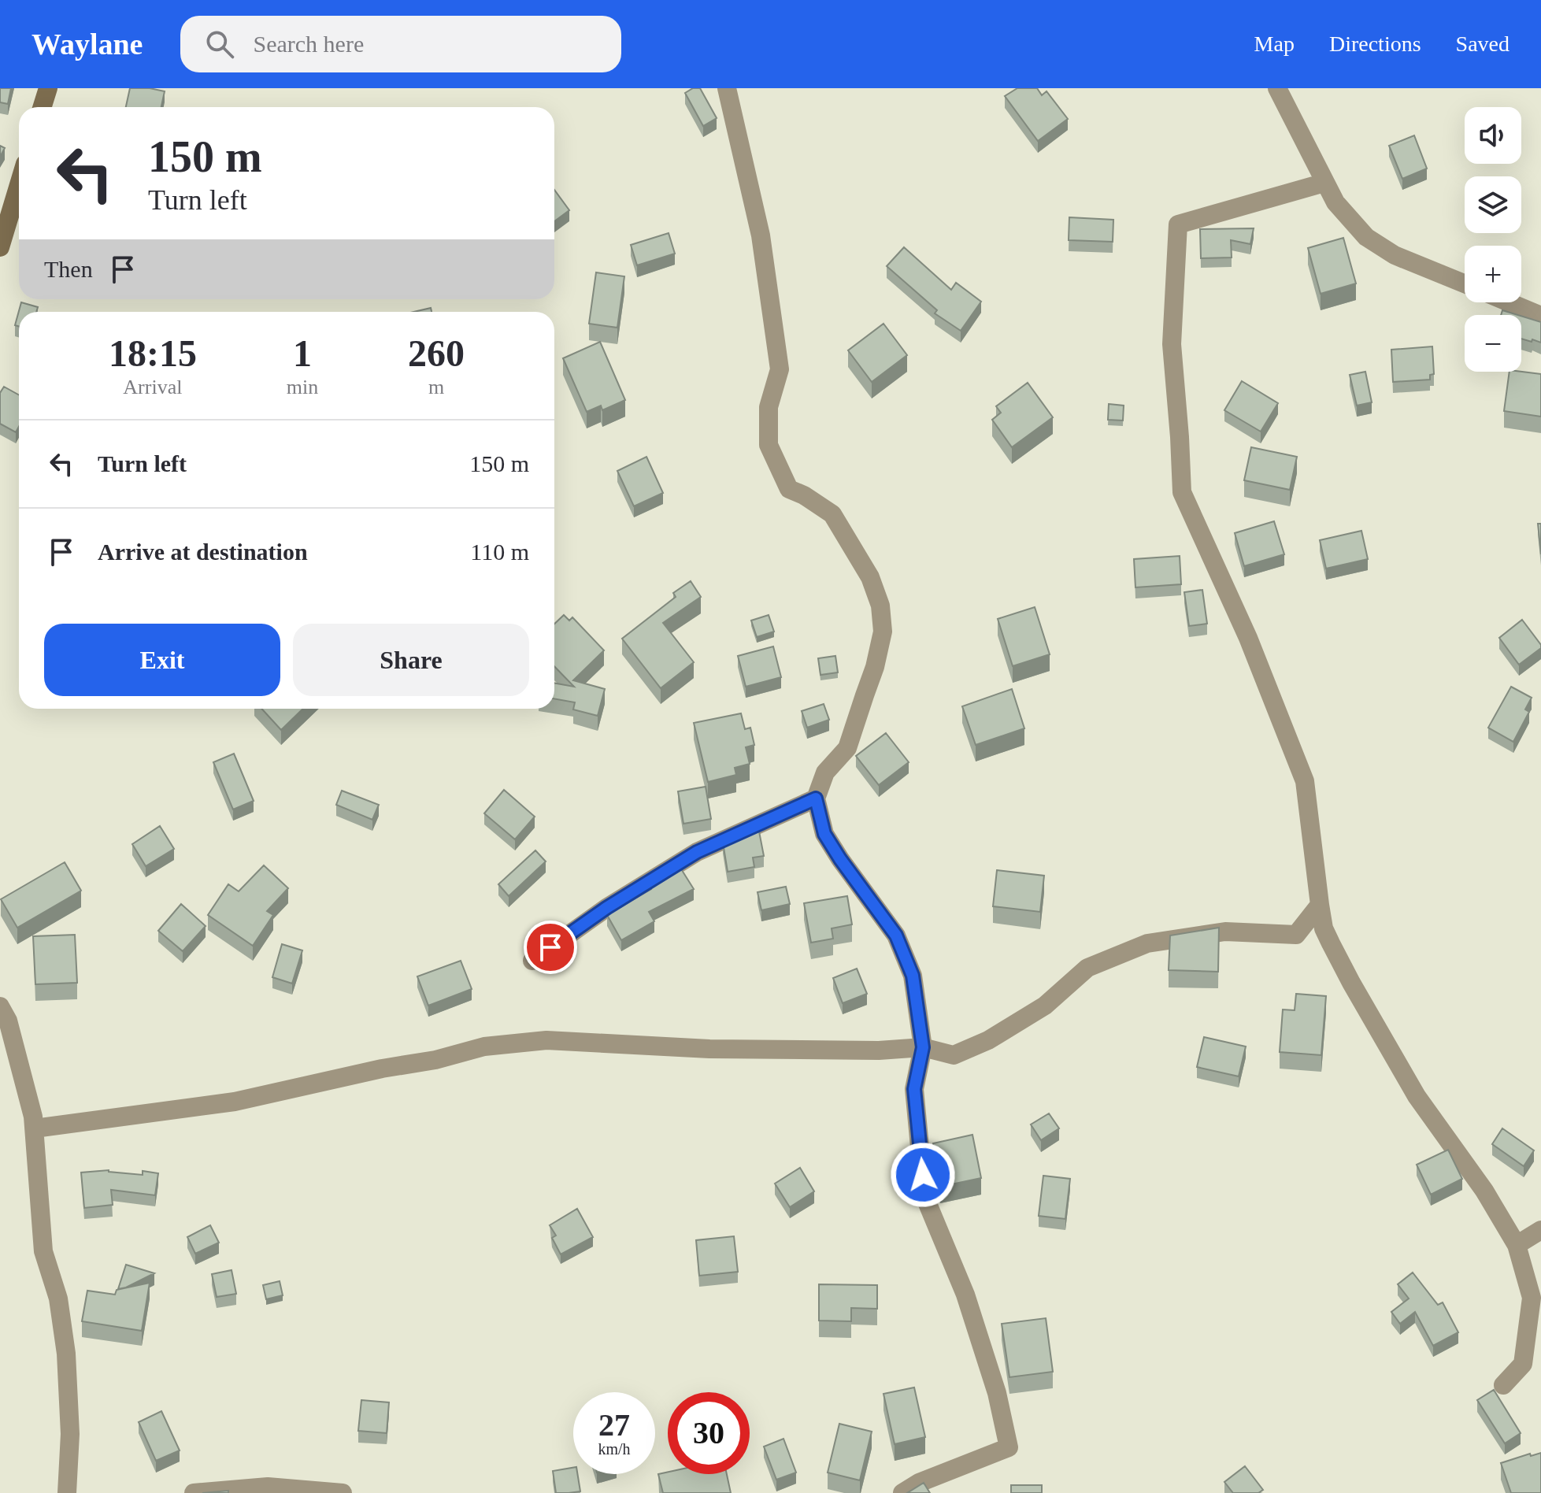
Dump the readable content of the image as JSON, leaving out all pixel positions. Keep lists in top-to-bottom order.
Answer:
{
  "page": {
    "header": "Waylane",
    "search": "Search here",
    "nav": ["Map", "Directions", "Saved"],
    "map_buttons": ["+", "−"],
    "turn": ["150 m", "Turn left"],
    "then": "Then",
    "eta": [
      "18:15",
      "Arrival",
      "1",
      "min",
      "260",
      "m"
    ],
    "list": [
      {
        "name": "Turn left",
        "value": "150 m"
      },
      {
        "name": "Arrive at destination",
        "value": "110 m"
      }
    ],
    "buttons": ["Exit", "Share"],
    "speed": "27 km/h",
    "limit": "30"
  }
}
